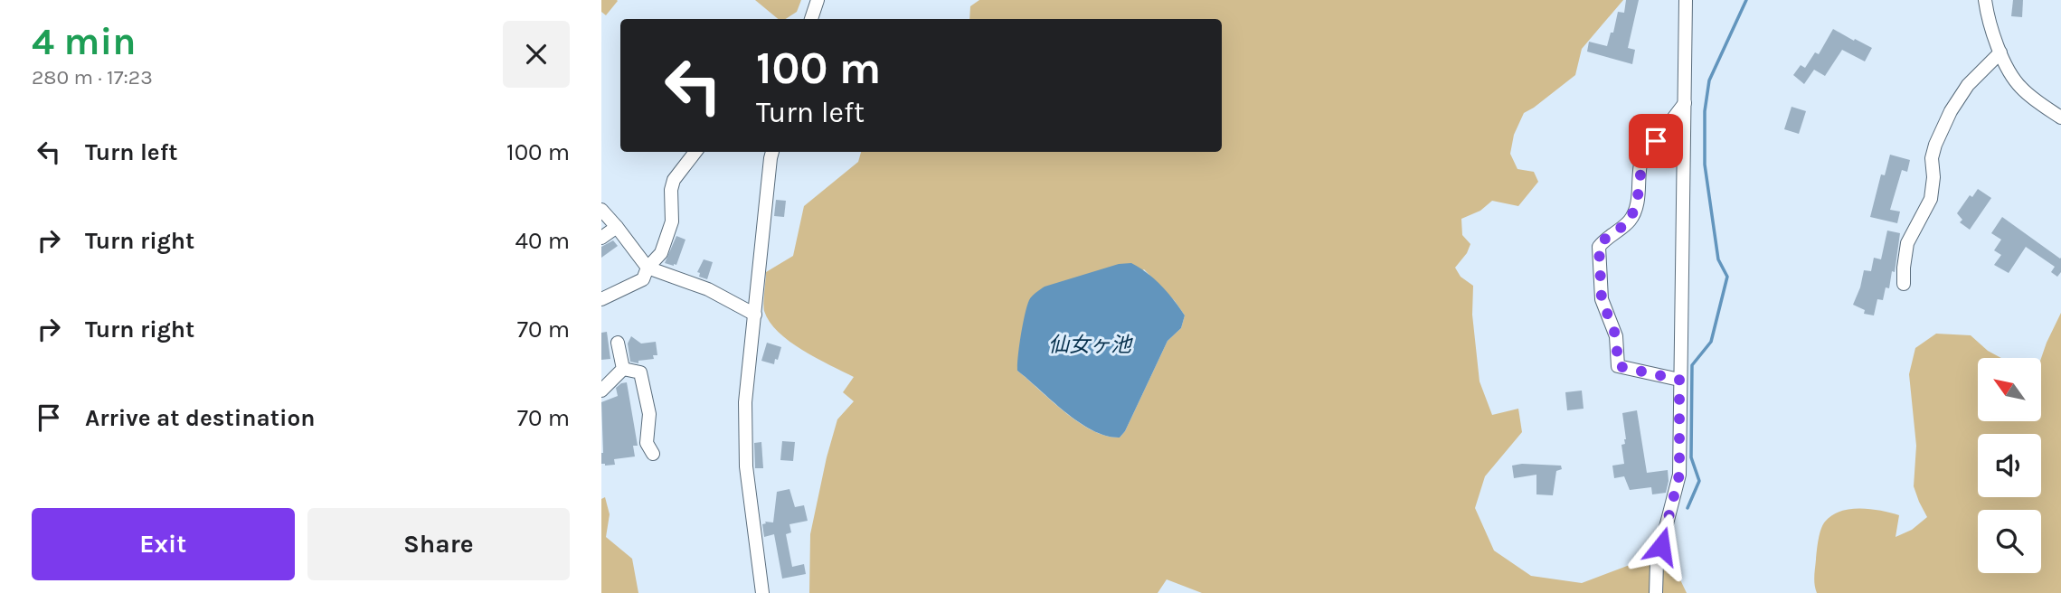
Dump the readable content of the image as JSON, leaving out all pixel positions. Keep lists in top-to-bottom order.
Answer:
{
  "water": ["仙女ヶ池"],
  "north": "top left",
  "page": {
    "heading": ["4 min", "280 m · 17:23"],
    "turn": ["100 m", "Turn left"],
    "list": [
      {
        "name": "Turn left",
        "value": "100 m"
      },
      {
        "name": "Turn right",
        "value": "40 m"
      },
      {
        "name": "Turn right",
        "value": "70 m"
      },
      {
        "name": "Arrive at destination",
        "value": "70 m"
      }
    ],
    "buttons": ["Exit", "Share"]
  }
}
